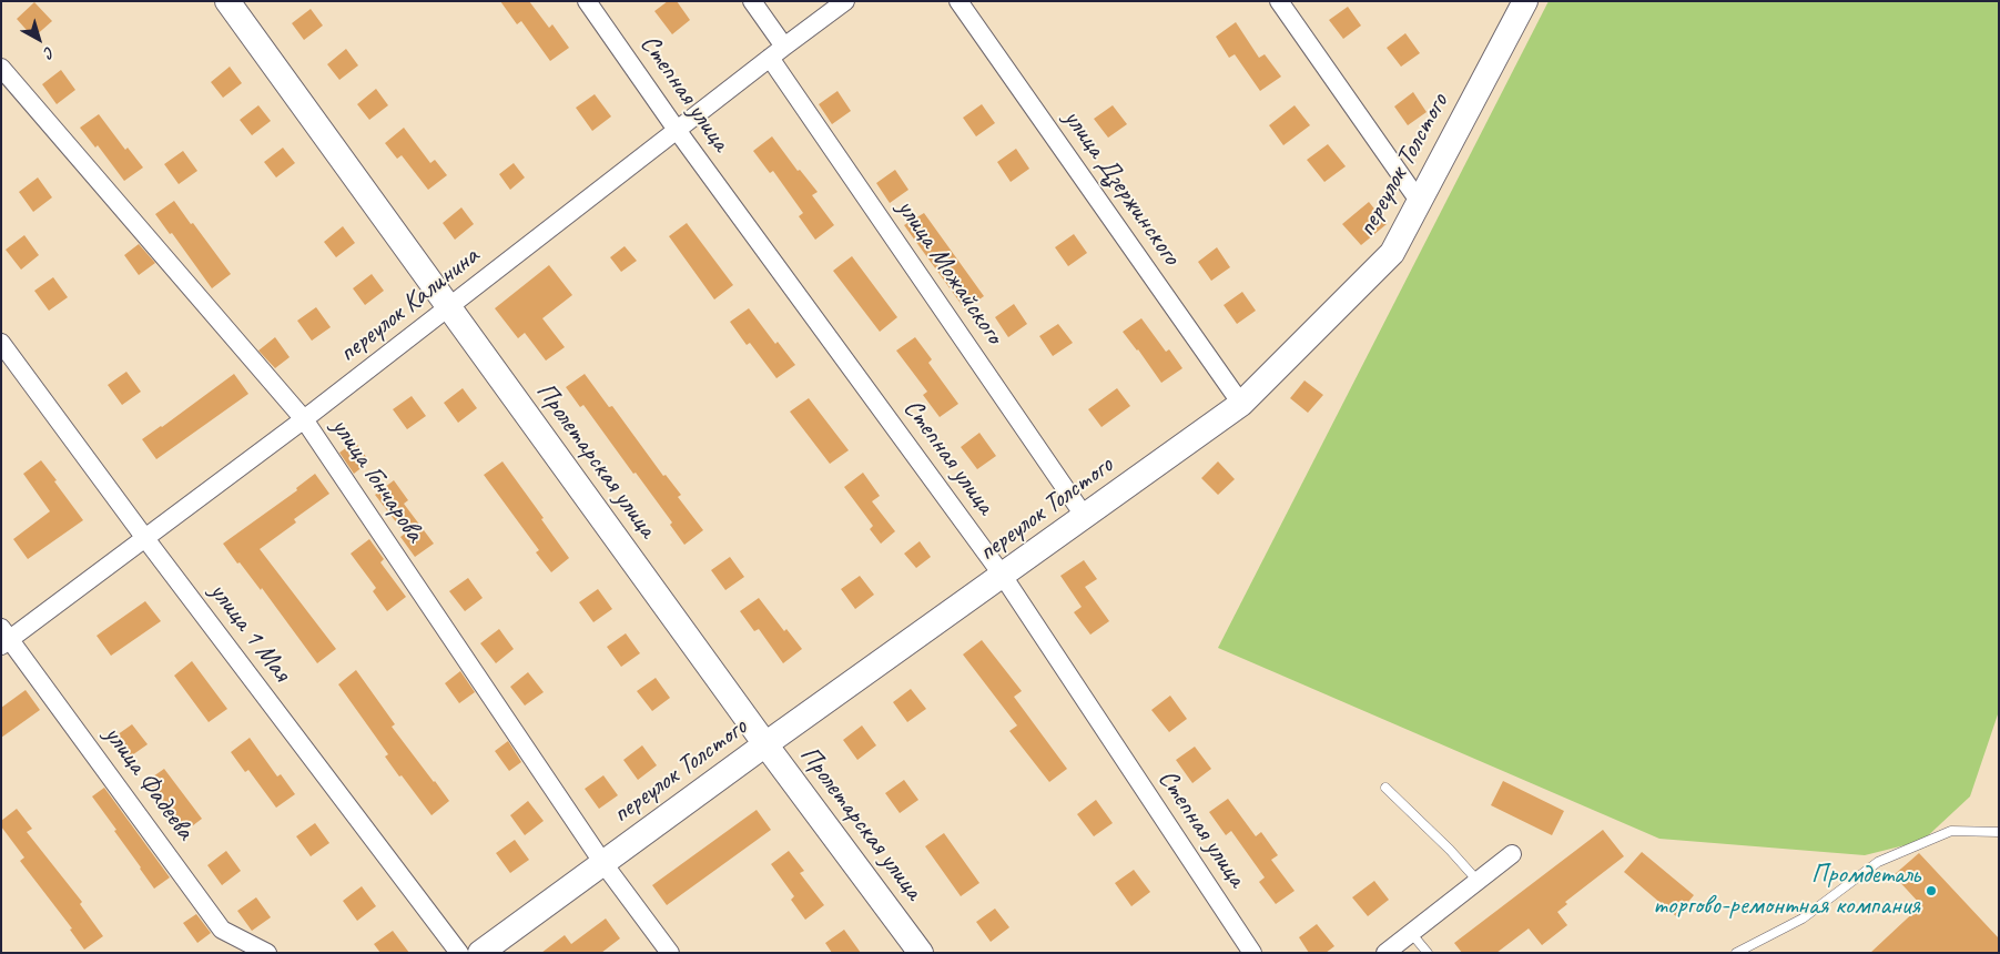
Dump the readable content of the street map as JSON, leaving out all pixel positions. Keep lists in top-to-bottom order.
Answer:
{
  "streets": {
    "street": [
      "Степная улица",
      "переулок Толстого",
      "улица Дзержинского",
      "улица Можайского",
      "переулок Калинина",
      "Пролетарская улица",
      "улица Гончарова",
      "улица 1 Мая",
      "улица Фадеева"
    ]
  },
  "crossings": [
    ["Степная улица", "переулок Толстого"],
    ["Степная улица", "переулок Калинина"],
    ["переулок Толстого", "улица Дзержинского"],
    ["переулок Толстого", "улица Можайского"],
    ["переулок Толстого", "Пролетарская улица"],
    ["переулок Толстого", "улица Гончарова"],
    ["улица Можайского", "переулок Калинина"],
    ["переулок Калинина", "Пролетарская улица"],
    ["переулок Калинина", "улица Гончарова"],
    ["переулок Калинина", "улица 1 Мая"],
    ["переулок Калинина", "улица Фадеева"]
  ],
  "places": ["Промдеталь торгово-ремонтная компания"],
  "north": "bottom right"
}
